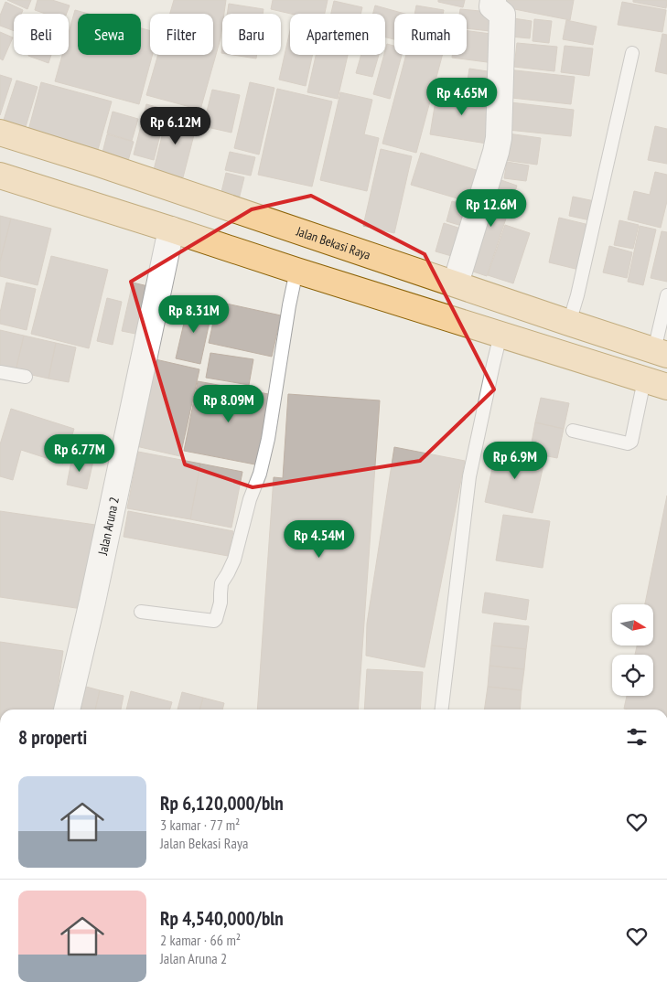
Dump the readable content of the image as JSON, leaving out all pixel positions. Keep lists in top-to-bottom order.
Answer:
{
  "streets": {
    "main road": ["Jalan Bekasi Raya"],
    "street": ["Jalan Aruna 2"]
  },
  "north": "right",
  "page": {
    "chip": [
      "Beli",
      "Sewa",
      "Filter",
      "Baru",
      "Apartemen",
      "Rumah"
    ],
    "price": [
      "Rp 4.65M",
      "Rp 6.12M",
      "Rp 12.6M",
      "Rp 8.31M",
      "Rp 8.09M",
      "Rp 6.77M",
      "Rp 6.9M",
      "Rp 4.54M"
    ],
    "heading": "8 properti",
    "list": [
      {
        "name": "Rp 6,120,000/bln",
        "note": "3 kamar · 77 m² · Jalan Bekasi Raya"
      },
      {
        "name": "Rp 4,540,000/bln",
        "note": "2 kamar · 66 m² · Jalan Aruna 2"
      }
    ]
  }
}
